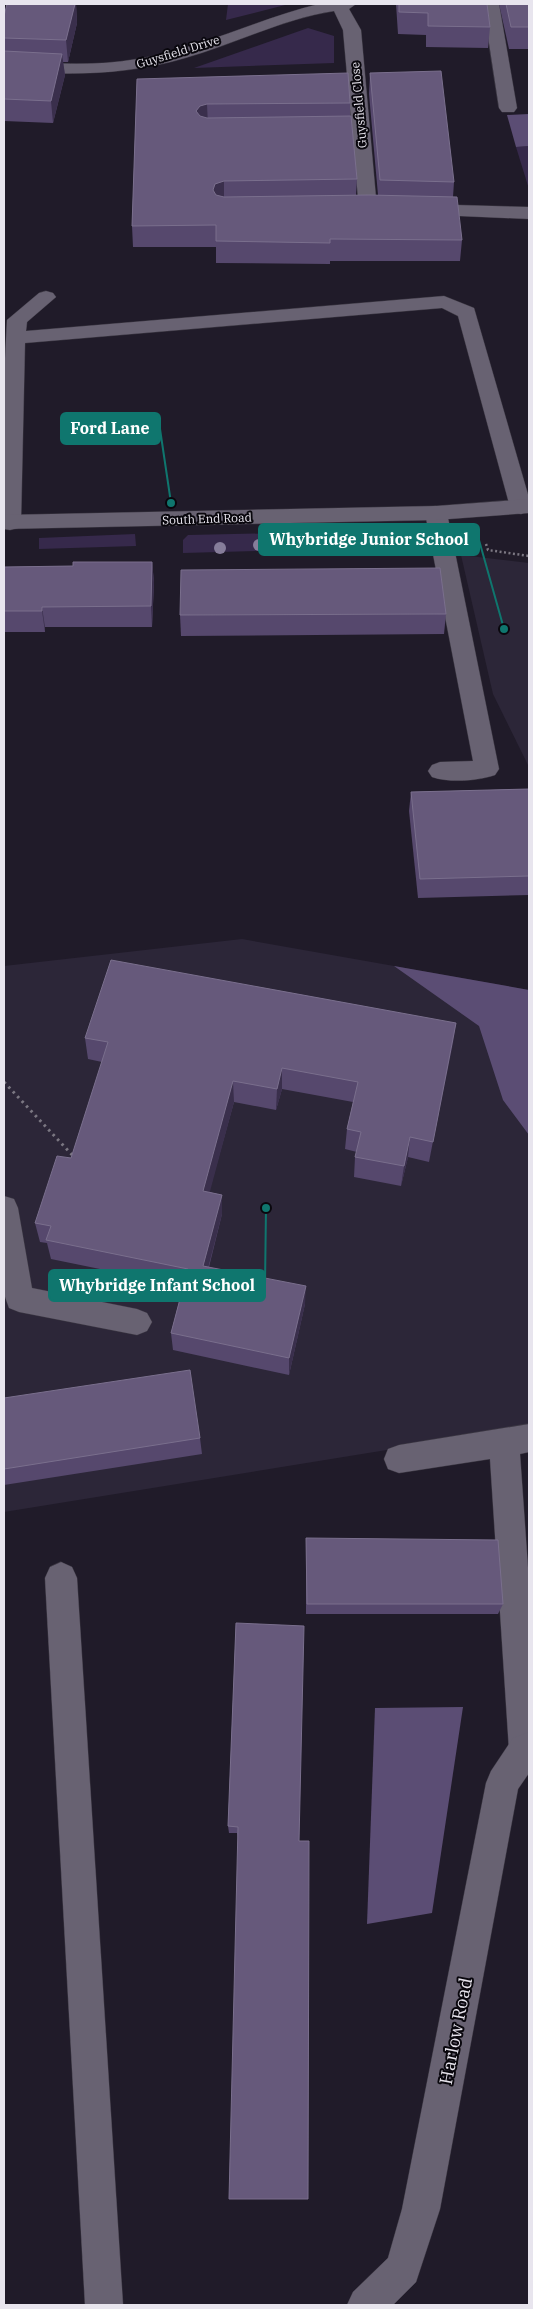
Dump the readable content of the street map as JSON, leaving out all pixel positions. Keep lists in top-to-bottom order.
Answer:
{
  "streets": {
    "street": [
      "Guysfield Drive",
      "Guysfield Close",
      "South End Road",
      "Harlow Road"
    ]
  },
  "crossings": [
    ["Guysfield Drive", "Guysfield Close"]
  ],
  "places": ["Ford Lane", "Whybridge Junior School", "Whybridge Infant School"]
}
